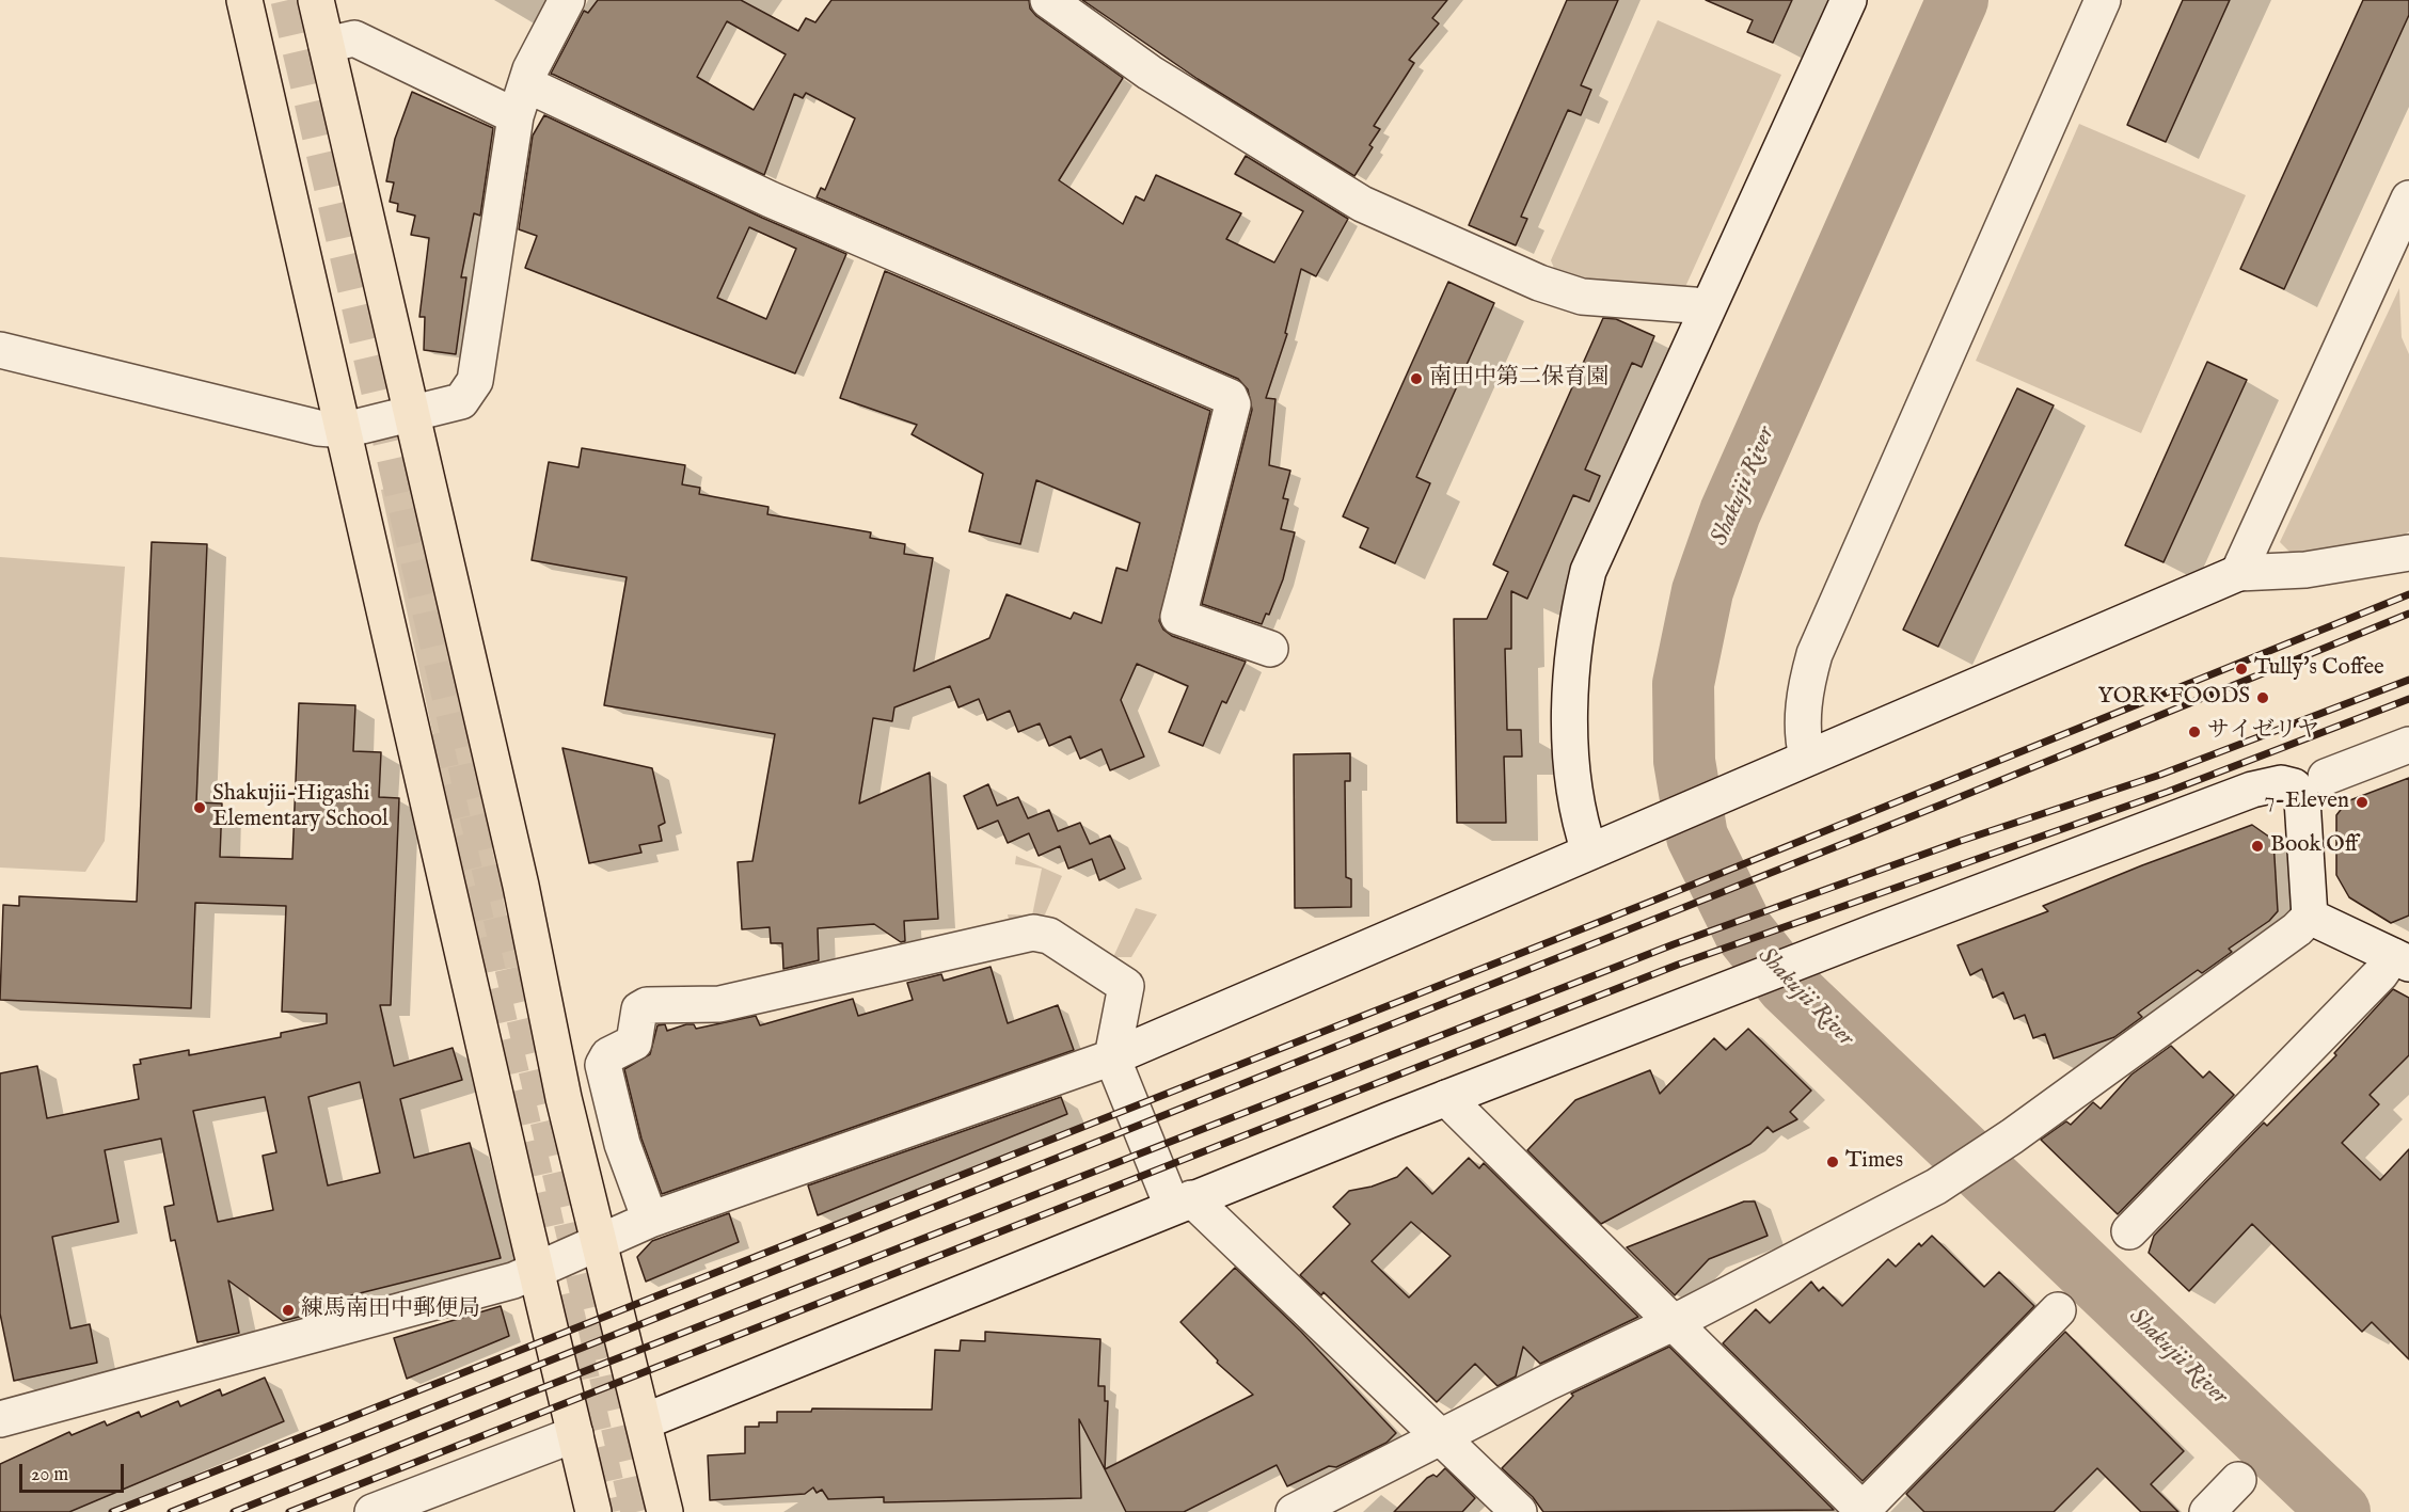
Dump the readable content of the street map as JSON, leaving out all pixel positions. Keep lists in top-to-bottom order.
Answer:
{
  "water": ["Shakujii River"],
  "places": [
    "南田中第二保育園",
    "Tully's Coffee",
    "YORK FOODS",
    "サイゼリヤ",
    "7-Eleven",
    "Shakujii-Higashi Elementary School",
    "Book Off",
    "Times",
    "練馬南田中郵便局"
  ],
  "scale_bar": "20 m"
}
